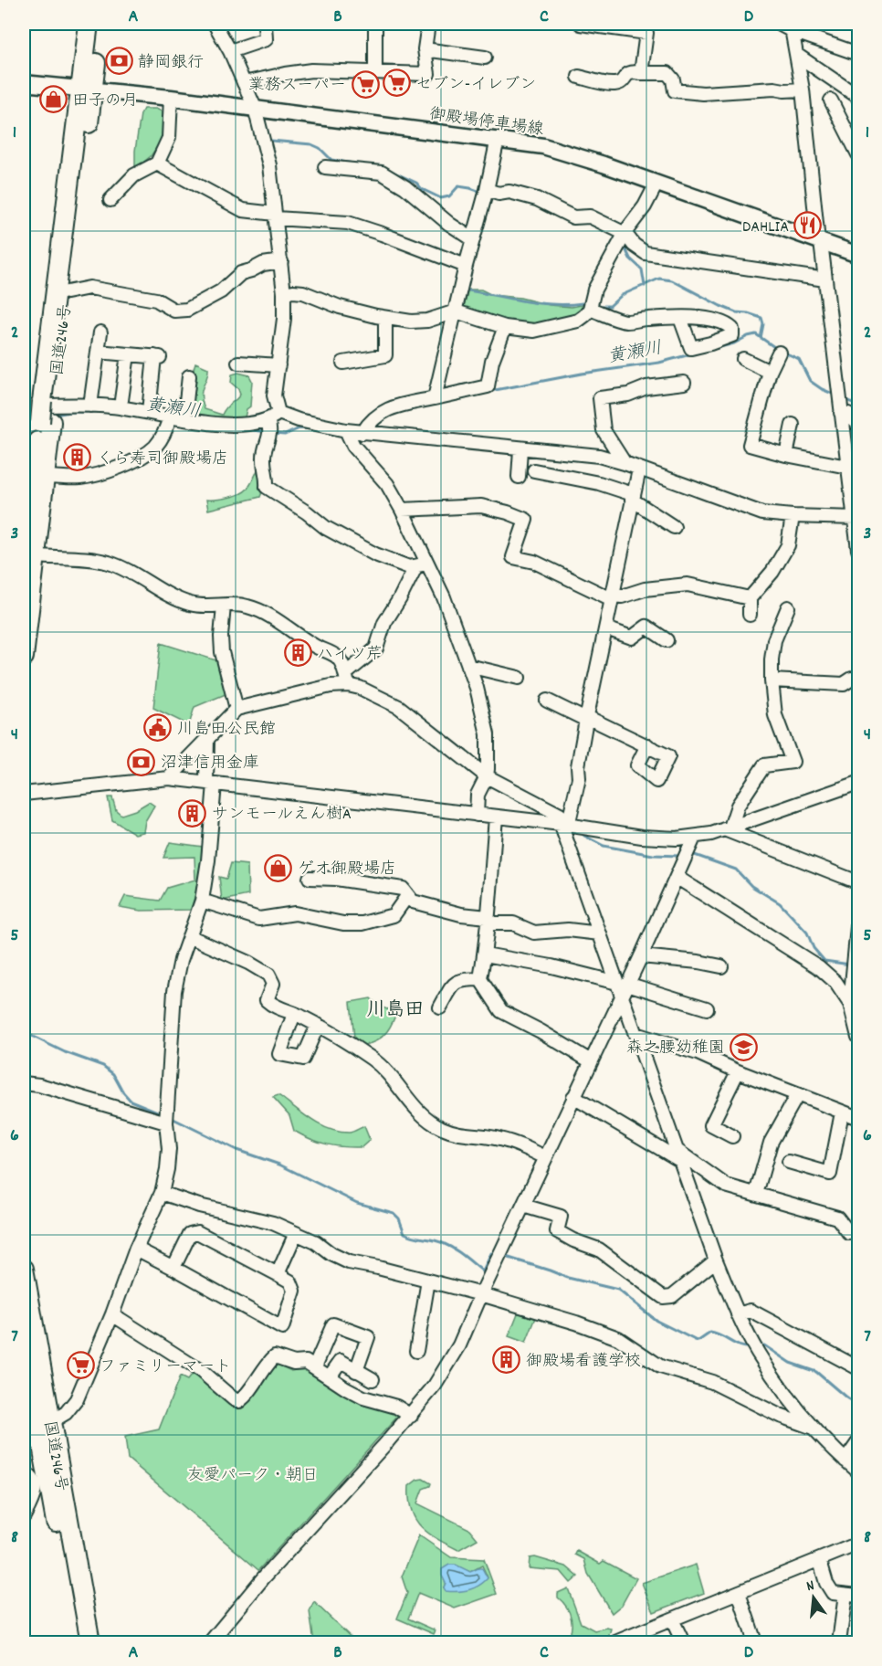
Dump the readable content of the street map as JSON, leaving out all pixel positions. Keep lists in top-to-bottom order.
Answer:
{
  "streets": {
    "highway": ["国道246号"],
    "main road": ["御殿場停車場線"]
  },
  "crossings": [
    ["御殿場停車場線", "国道246号"]
  ],
  "districts": ["川島田"],
  "water": ["黄瀬川"],
  "parks": ["友愛パーク・朝日"],
  "places": {
    "bank": ["静岡銀行", "沼津信用金庫"],
    "supermarket": ["セブン-イレブン", "業務スーパー", "ファミリーマート"],
    "shop": ["田子の月", "ゲオ御殿場店"],
    "restaurant": ["DAHLIA"],
    "building": [
      "くら寿司御殿場店",
      "ハイツ芹",
      "サンモールえん樹A",
      "御殿場看護学校"
    ],
    "public building": ["川島田公民館"],
    "school or university": ["森之腰幼稚園"]
  },
  "north": "top",
  "grid": {
    "columns": [
      "A",
      "B",
      "C",
      "D"
    ],
    "rows": [
      "1",
      "2",
      "3",
      "4",
      "5",
      "6",
      "7",
      "8"
    ]
  }
}
